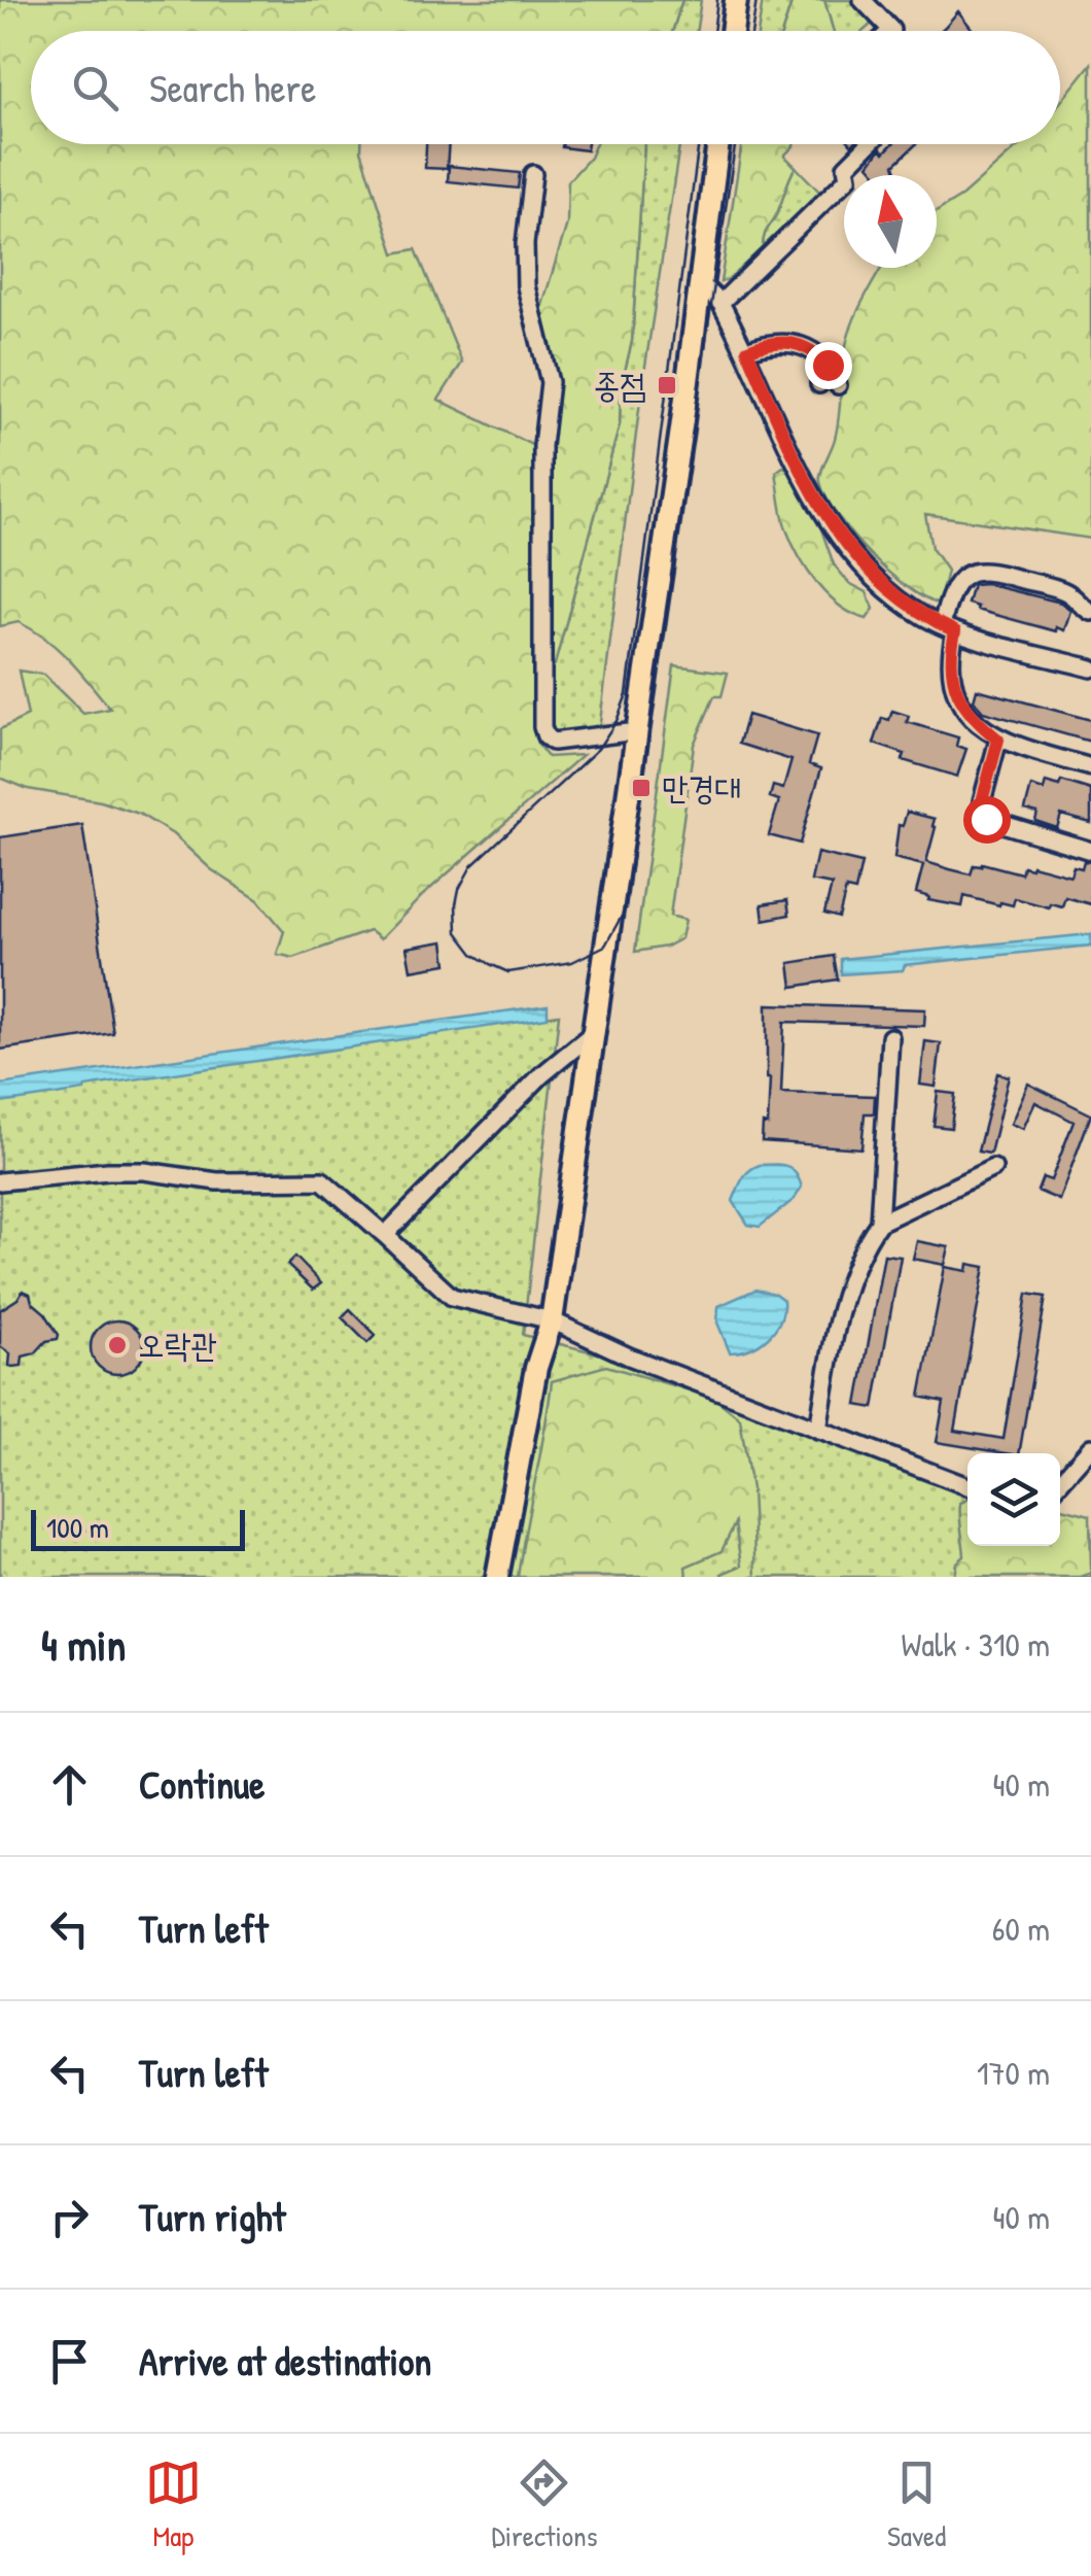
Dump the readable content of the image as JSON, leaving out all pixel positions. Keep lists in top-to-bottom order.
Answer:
{
  "places": {
    "transit": ["종점", "만경대"],
    "other": ["오락관"]
  },
  "scale_bar": "100 m",
  "north": "top",
  "page": {
    "search": "Search here",
    "scale": "100 m",
    "heading": ["4 min", "Walk · 310 m"],
    "list": [
      ["Continue", "40 m"],
      ["Turn left", "60 m"],
      ["Turn left", "170 m"],
      ["Turn right", "40 m"],
      "Arrive at destination"
    ],
    "nav": ["Map", "Directions", "Saved"]
  }
}
